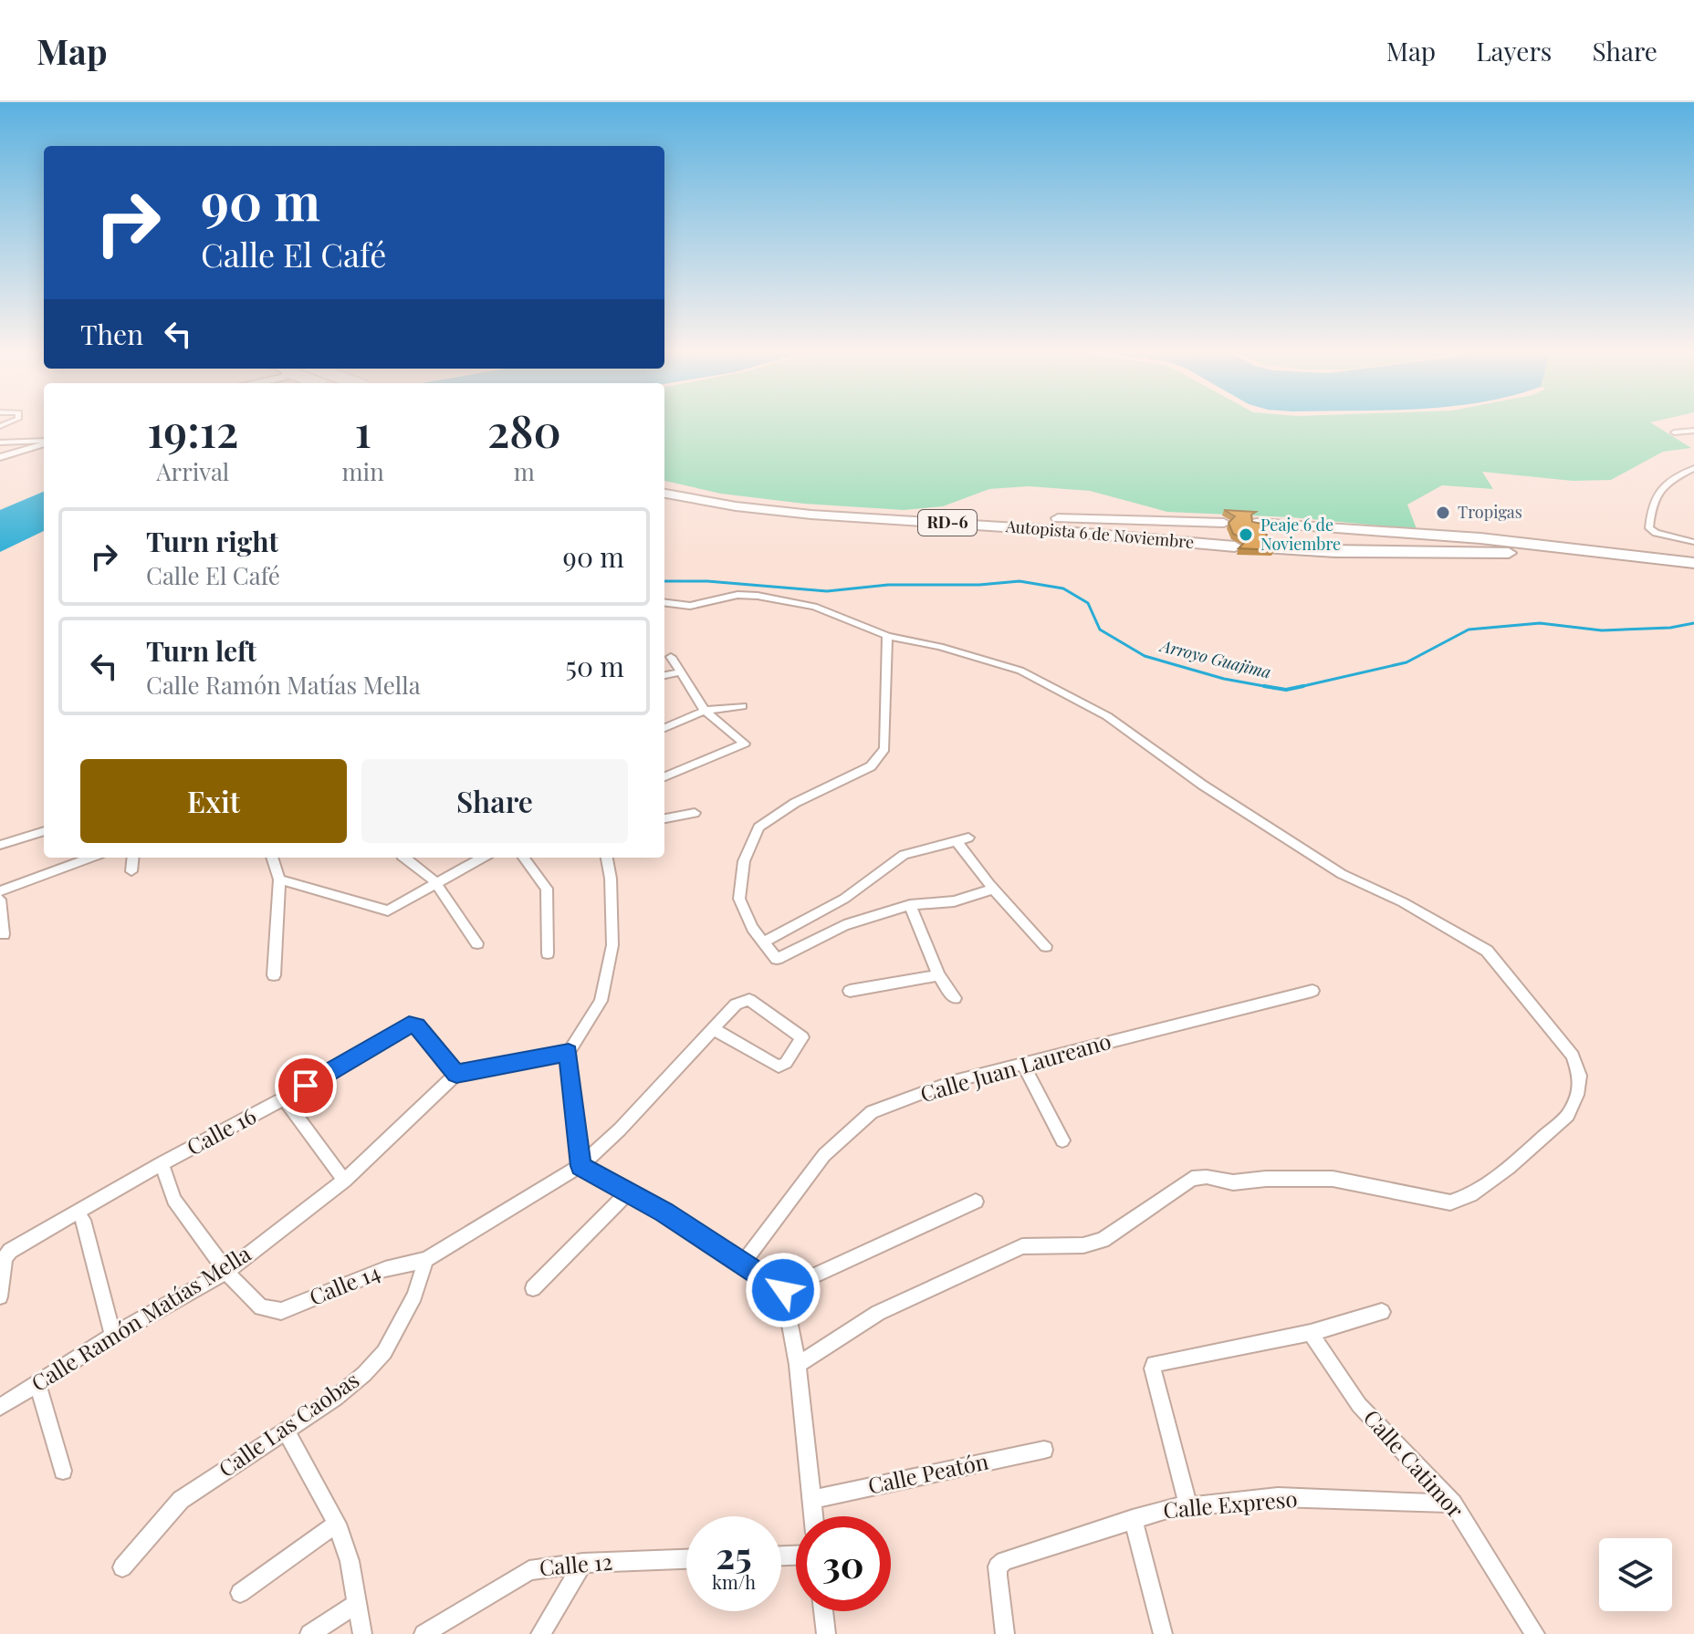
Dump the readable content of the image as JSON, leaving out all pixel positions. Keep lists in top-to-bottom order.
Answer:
{
  "streets": {
    "highway": ["RD-6", "Autopista 6 de Noviembre"],
    "street": [
      "Calle Juan Laureano",
      "Calle 16",
      "Calle 14",
      "Calle Ramón Matías Mella",
      "Calle Las Caobas",
      "Calle Catimor",
      "Calle Peatón",
      "Calle Expreso",
      "Calle 12"
    ]
  },
  "crossings": [
    ["Calle 16", "Calle 14"],
    ["Calle 16", "Calle Ramón Matías Mella"],
    ["Calle 14", "Calle Ramón Matías Mella"],
    ["Calle 14", "Calle Las Caobas"],
    ["Calle Catimor", "Calle Expreso"]
  ],
  "water": ["Arroyo Guajima"],
  "places": ["Tropigas", "Peaje 6 de Noviembre"],
  "page": {
    "header": "Map",
    "nav": ["Map", "Layers", "Share"],
    "turn": ["90 m", "Calle El Café"],
    "then": "Then",
    "eta": [
      "19:12",
      "Arrival",
      "1",
      "min",
      "280",
      "m"
    ],
    "list": [
      {
        "name": "Turn right",
        "note": "Calle El Café",
        "value": "90 m"
      },
      {
        "name": "Turn left",
        "note": "Calle Ramón Matías Mella",
        "value": "50 m"
      }
    ],
    "buttons": ["Exit", "Share"],
    "speed": "25 km/h",
    "limit": "30"
  }
}
